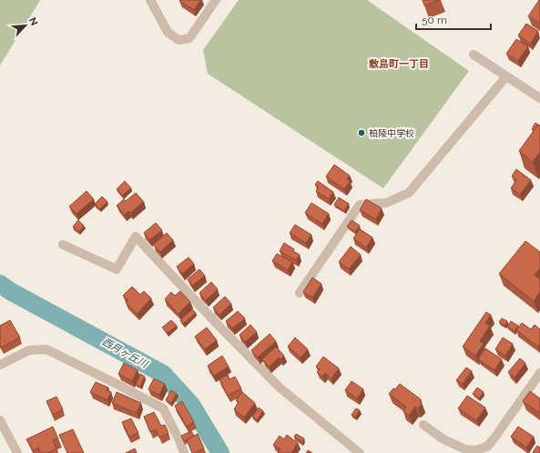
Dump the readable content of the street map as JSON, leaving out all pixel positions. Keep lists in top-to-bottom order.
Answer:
{
  "districts": ["敷島町一丁目"],
  "water": ["西月ヶ丘川"],
  "places": ["柏陵中学校"],
  "scale_bar": "50 m",
  "north": "top right"
}
